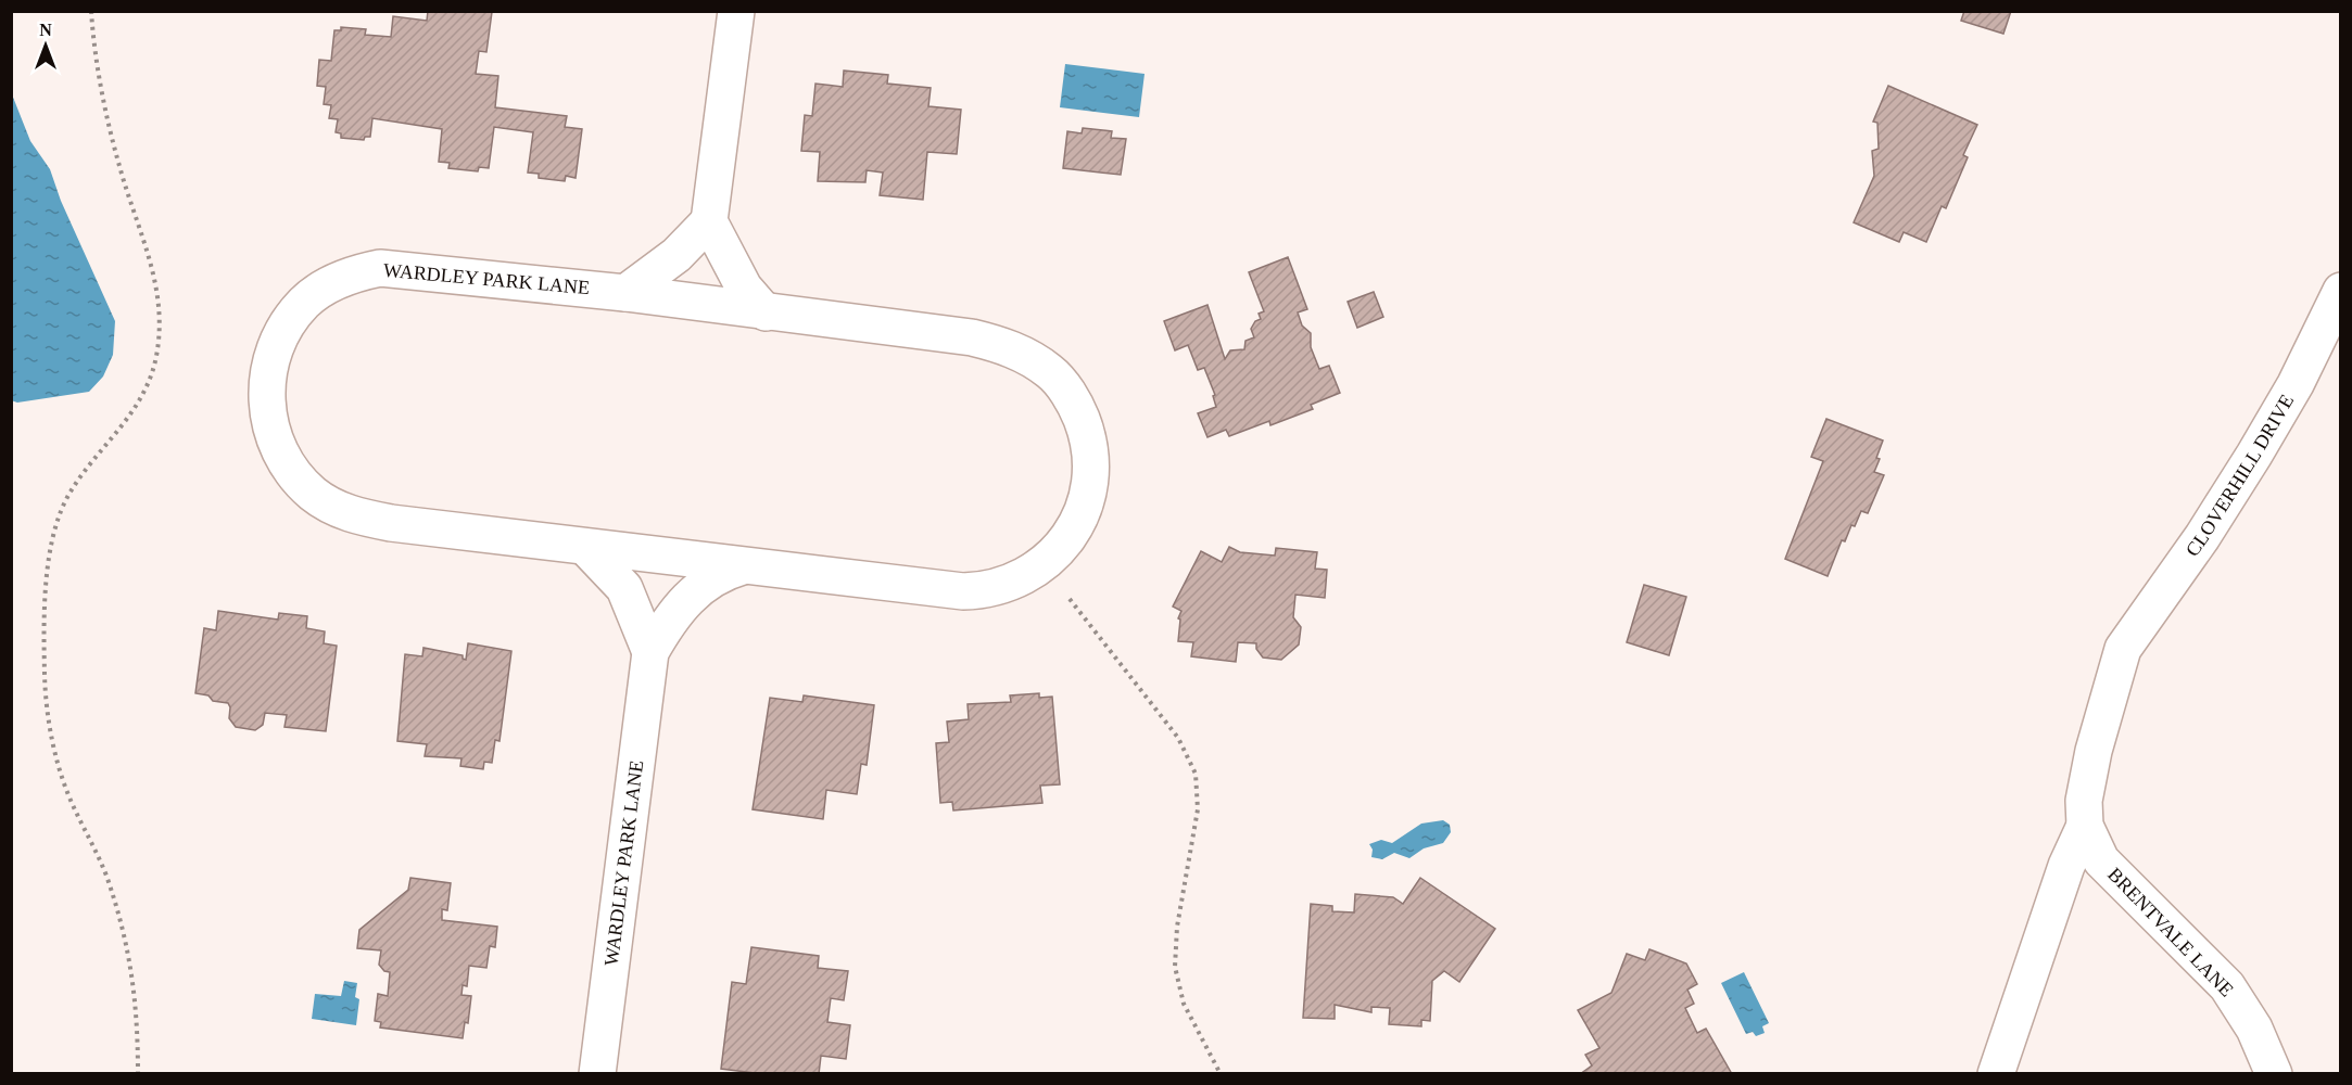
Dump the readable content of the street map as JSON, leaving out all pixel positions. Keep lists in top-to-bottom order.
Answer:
{
  "streets": {
    "street": ["WARDLEY PARK LANE", "CLOVERHILL DRIVE", "BRENTVALE LANE"]
  },
  "crossings": [
    ["CLOVERHILL DRIVE", "BRENTVALE LANE"]
  ],
  "north": "top"
}
